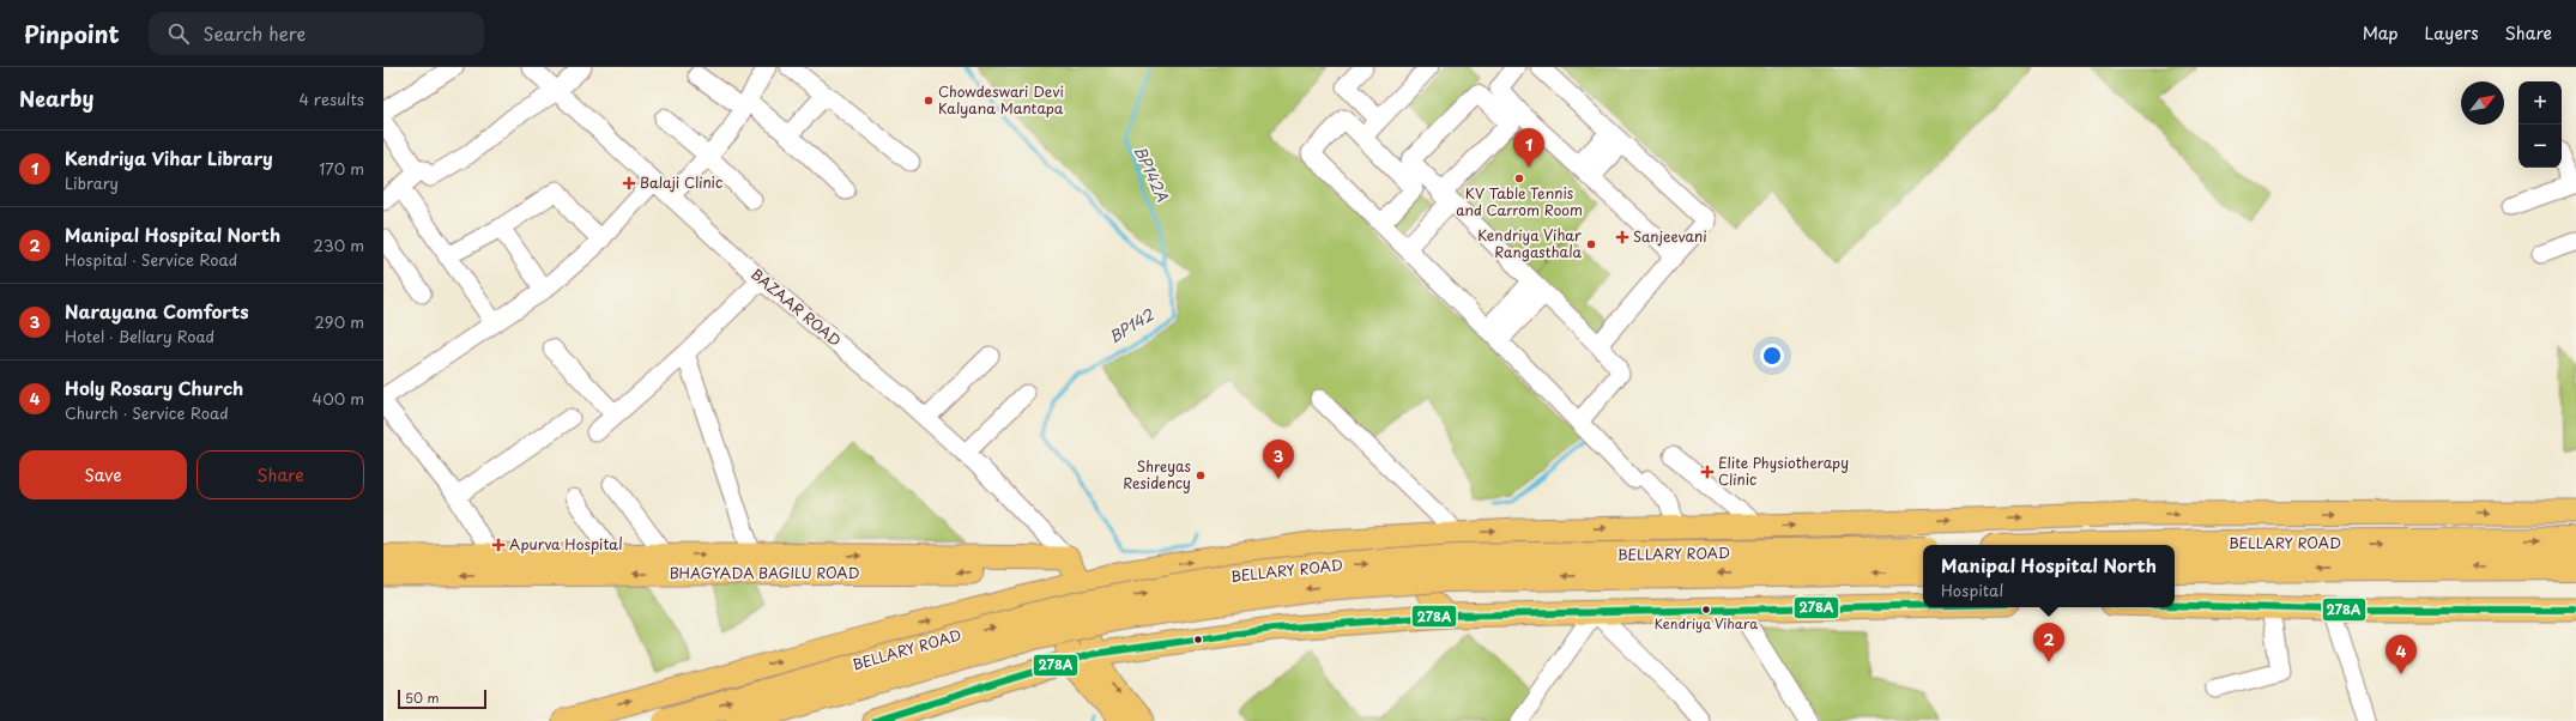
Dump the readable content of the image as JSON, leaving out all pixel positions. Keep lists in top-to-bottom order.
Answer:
{
  "streets": {
    "highway": ["BELLARY ROAD"],
    "main road": ["BHAGYADA BAGILU ROAD"],
    "street": ["BAZAAR ROAD"]
  },
  "crossings": [
    ["BAZAAR ROAD", "BHAGYADA BAGILU ROAD"]
  ],
  "water": ["BP142A", "BP142"],
  "places": {
    "other": [
      "Chowdeswari Devi Kalyana Mantapa",
      "KV Table Tennis and Carrom Room",
      "Kendriya Vihar Rangasthala",
      "Shreyas Residency",
      "Kendriya Vihara"
    ],
    "health": [
      "Balaji Clinic",
      "Sanjeevani",
      "Elite Physiotherapy Clinic",
      "Apurva Hospital"
    ]
  },
  "lines": ["transit line 278A"],
  "scale_bar": "50 m",
  "north": "top right",
  "page": {
    "header": "Pinpoint",
    "search": "Search here",
    "nav": ["Map", "Layers", "Share"],
    "heading": ["Nearby", "4 results"],
    "map_buttons": ["+", "−"],
    "pins": [
      "1",
      "3",
      "2",
      "4"
    ],
    "list": [
      {
        "mark": "1",
        "name": "Kendriya Vihar Library",
        "note": "Library",
        "value": "170 m"
      },
      {
        "mark": "2",
        "name": "Manipal Hospital North",
        "note": "Hospital · Service Road",
        "value": "230 m"
      },
      {
        "mark": "3",
        "name": "Narayana Comforts",
        "note": "Hotel · Bellary Road",
        "value": "290 m"
      },
      {
        "mark": "4",
        "name": "Holy Rosary Church",
        "note": "Church · Service Road",
        "value": "400 m"
      }
    ],
    "buttons": ["Save", "Share"],
    "popup": ["Manipal Hospital North", "Hospital"],
    "scale": "50 m"
  }
}
